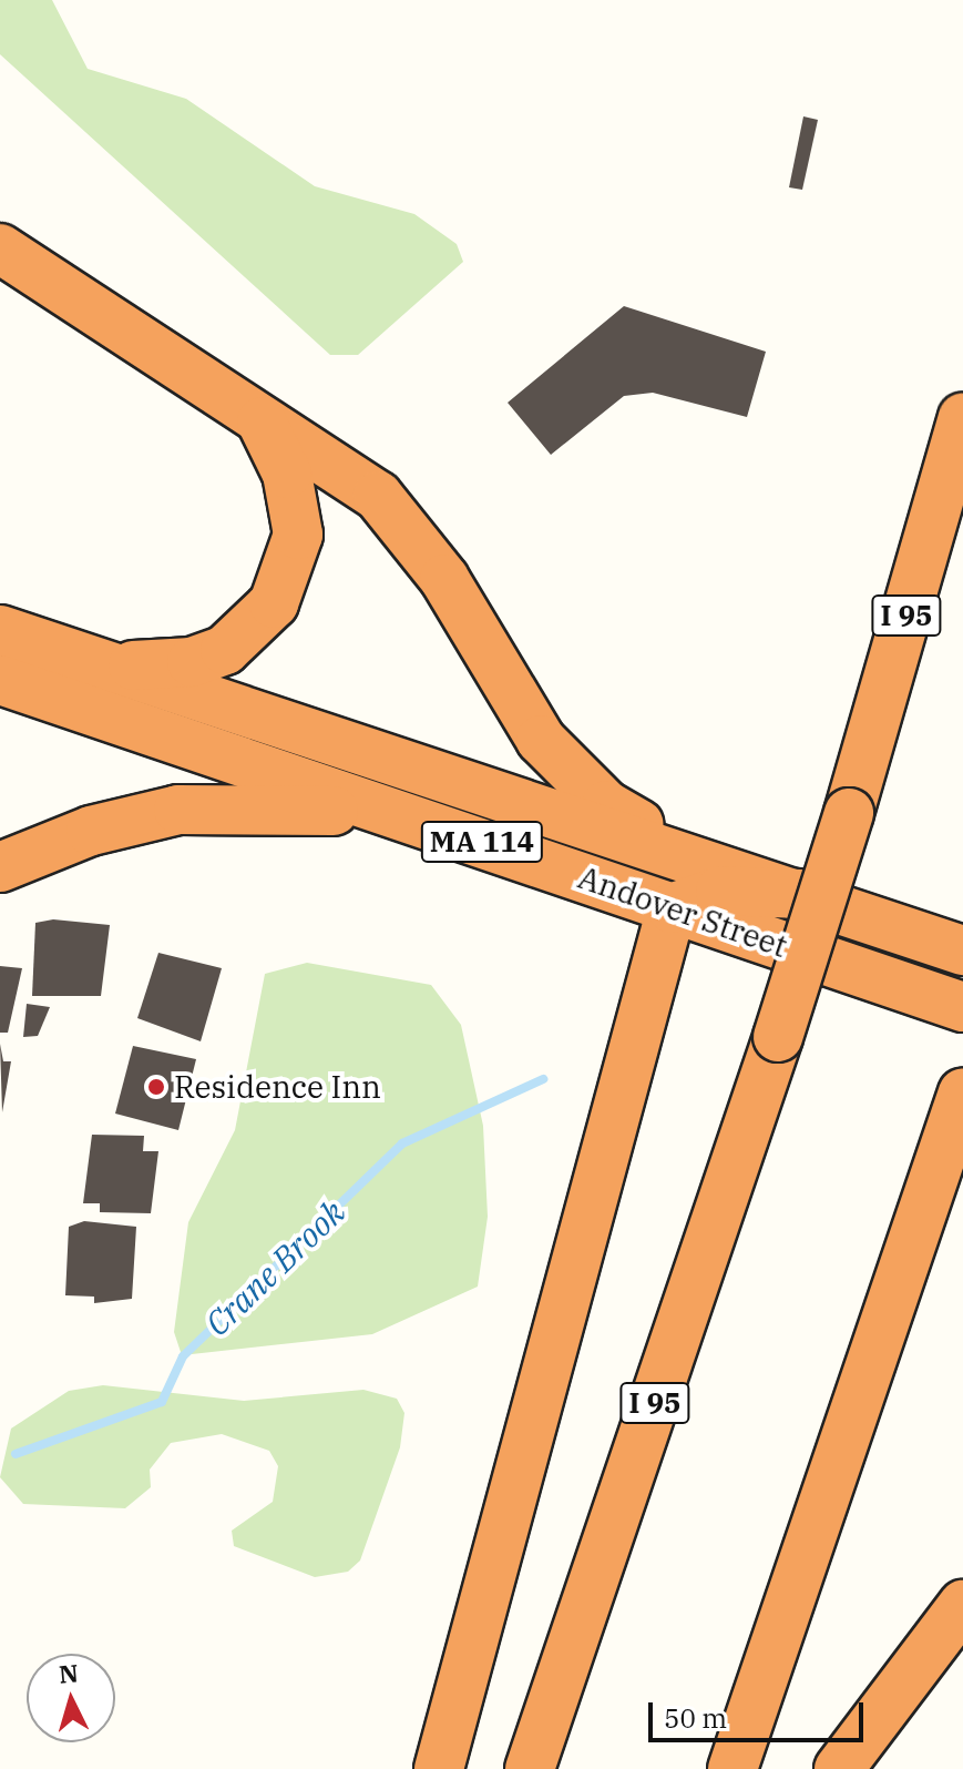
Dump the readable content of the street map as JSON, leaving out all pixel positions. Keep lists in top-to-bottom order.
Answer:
{
  "streets": {
    "highway": ["I 95", "MA 114", "Andover Street"]
  },
  "water": ["Crane Brook"],
  "places": ["Residence Inn"],
  "scale_bar": "50 m",
  "north": "top"
}
